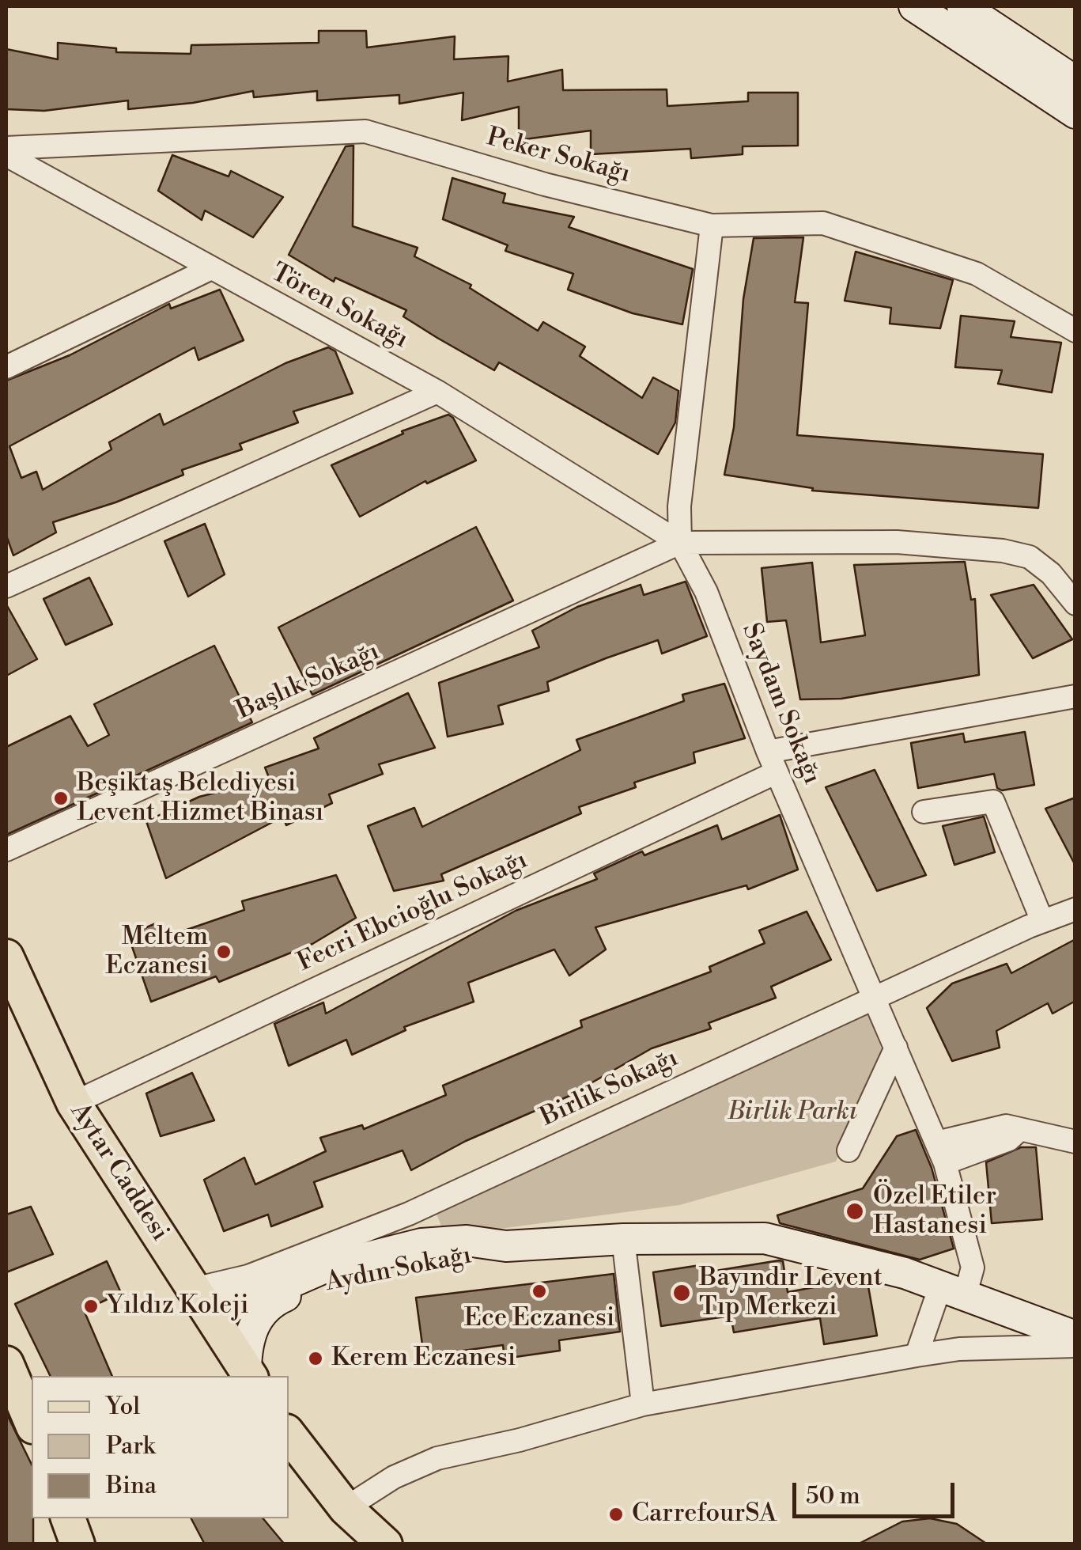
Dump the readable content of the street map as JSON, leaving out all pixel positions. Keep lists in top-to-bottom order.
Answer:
{
  "streets": {
    "main road": ["Aytar Caddesi"],
    "street": [
      "Peker Sokağı",
      "Tören Sokağı",
      "Başlık Sokağı",
      "Saydam Sokağı",
      "Fecri Ebcioğlu Sokağı",
      "Birlik Sokağı",
      "Aydın Sokağı"
    ]
  },
  "crossings": [
    ["Peker Sokağı", "Saydam Sokağı"],
    ["Tören Sokağı", "Başlık Sokağı"],
    ["Tören Sokağı", "Saydam Sokağı"],
    ["Başlık Sokağı", "Saydam Sokağı"],
    ["Saydam Sokağı", "Fecri Ebcioğlu Sokağı"],
    ["Saydam Sokağı", "Birlik Sokağı"],
    ["Saydam Sokağı", "Aydın Sokağı"],
    ["Fecri Ebcioğlu Sokağı", "Aytar Caddesi"],
    ["Birlik Sokağı", "Aytar Caddesi"],
    ["Birlik Sokağı", "Aydın Sokağı"],
    ["Aytar Caddesi", "Aydın Sokağı"]
  ],
  "parks": ["Birlik Parkı"],
  "places": [
    "Beşiktaş Belediyesi Levent Hizmet Binası",
    "Meltem Eczanesi",
    "Özel Etiler Hastanesi",
    "Ece Eczanesi",
    "Bayındır Levent Tıp Merkezi",
    "Yıldız Koleji",
    "Kerem Eczanesi",
    "CarrefourSA"
  ],
  "legend": ["Yol", "Park", "Bina"],
  "scale_bar": "50 m"
}
